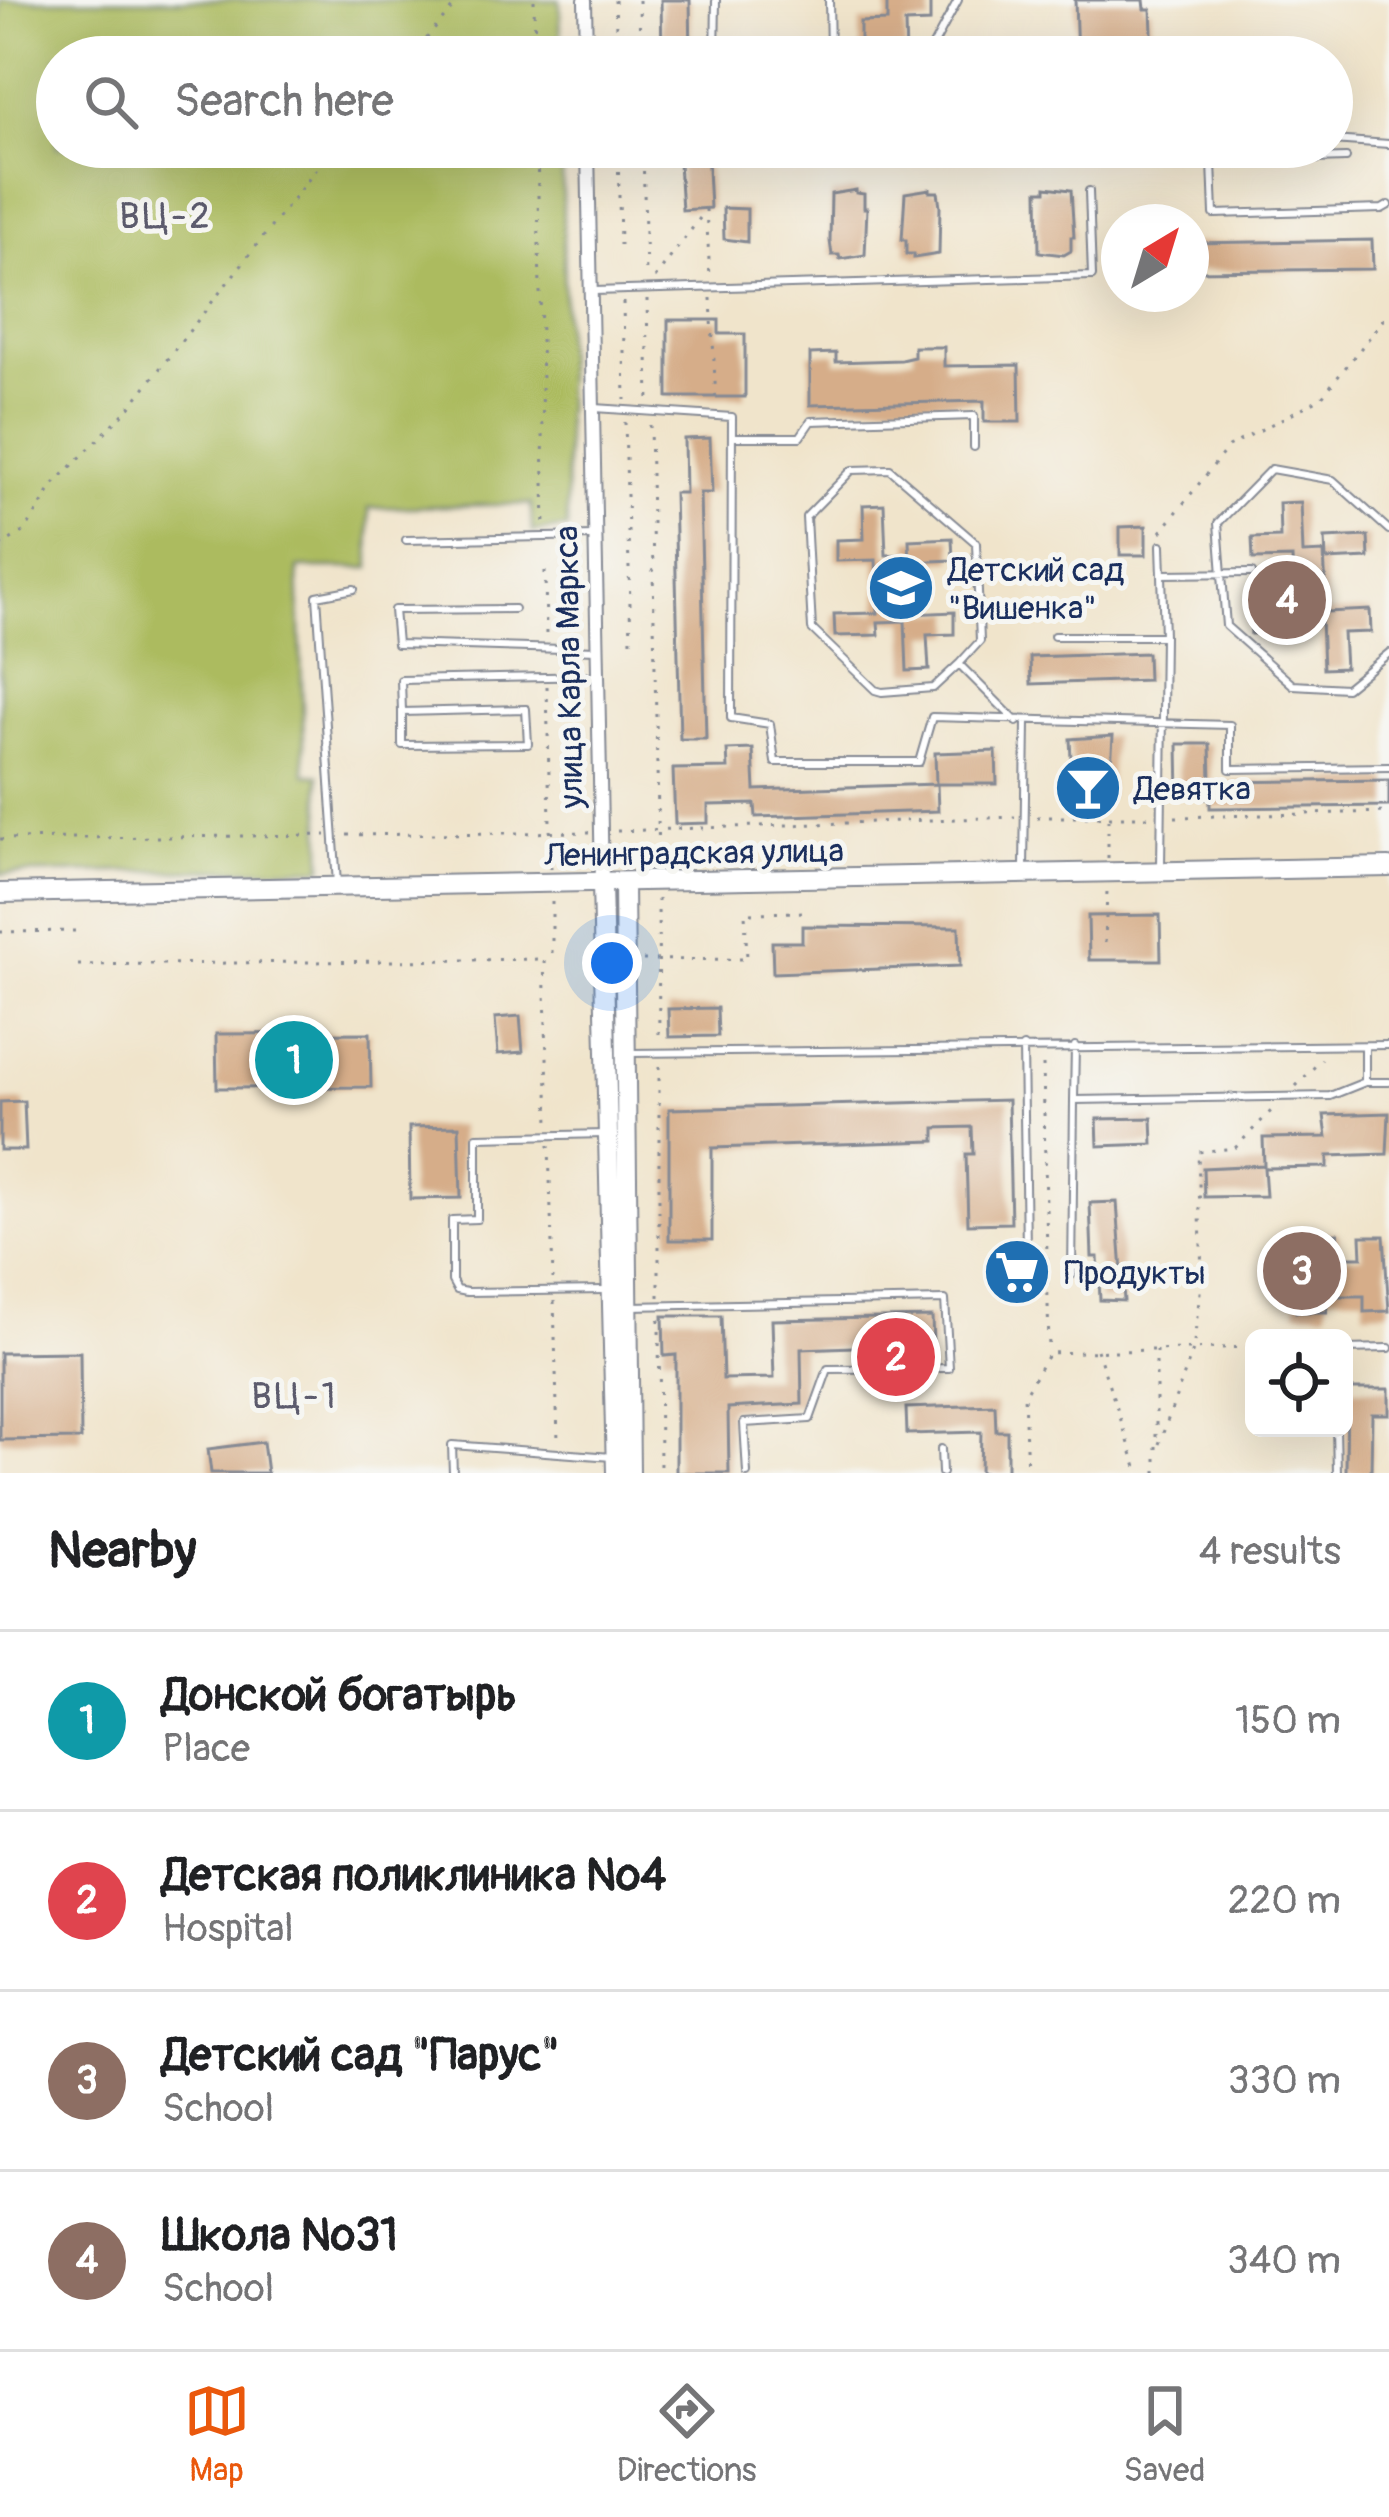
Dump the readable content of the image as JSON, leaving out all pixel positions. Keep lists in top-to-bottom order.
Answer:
{
  "streets": {
    "street": ["улица Карла Маркса", "Ленинградская улица"]
  },
  "crossings": [
    ["улица Карла Маркса", "Ленинградская улица"]
  ],
  "districts": ["ВЦ-2", "ВЦ-1"],
  "places": {
    "school or university": ["Детский сад \"Вишенка\""],
    "bar": ["Девятка"],
    "supermarket": ["Продукты"]
  },
  "north": "top right",
  "page": {
    "search": "Search here",
    "pins": [
      "4",
      "1",
      "3",
      "2"
    ],
    "heading": ["Nearby", "4 results"],
    "list": [
      {
        "mark": "1",
        "name": "Донской богатырь",
        "note": "Place",
        "value": "150 m"
      },
      {
        "mark": "2",
        "name": "Детская поликлиника №4",
        "note": "Hospital",
        "value": "220 m"
      },
      {
        "mark": "3",
        "name": "Детский сад \"Парус\"",
        "note": "School",
        "value": "330 m"
      },
      {
        "mark": "4",
        "name": "Школа №31",
        "note": "School",
        "value": "340 m"
      }
    ],
    "nav": ["Map", "Directions", "Saved"]
  }
}
